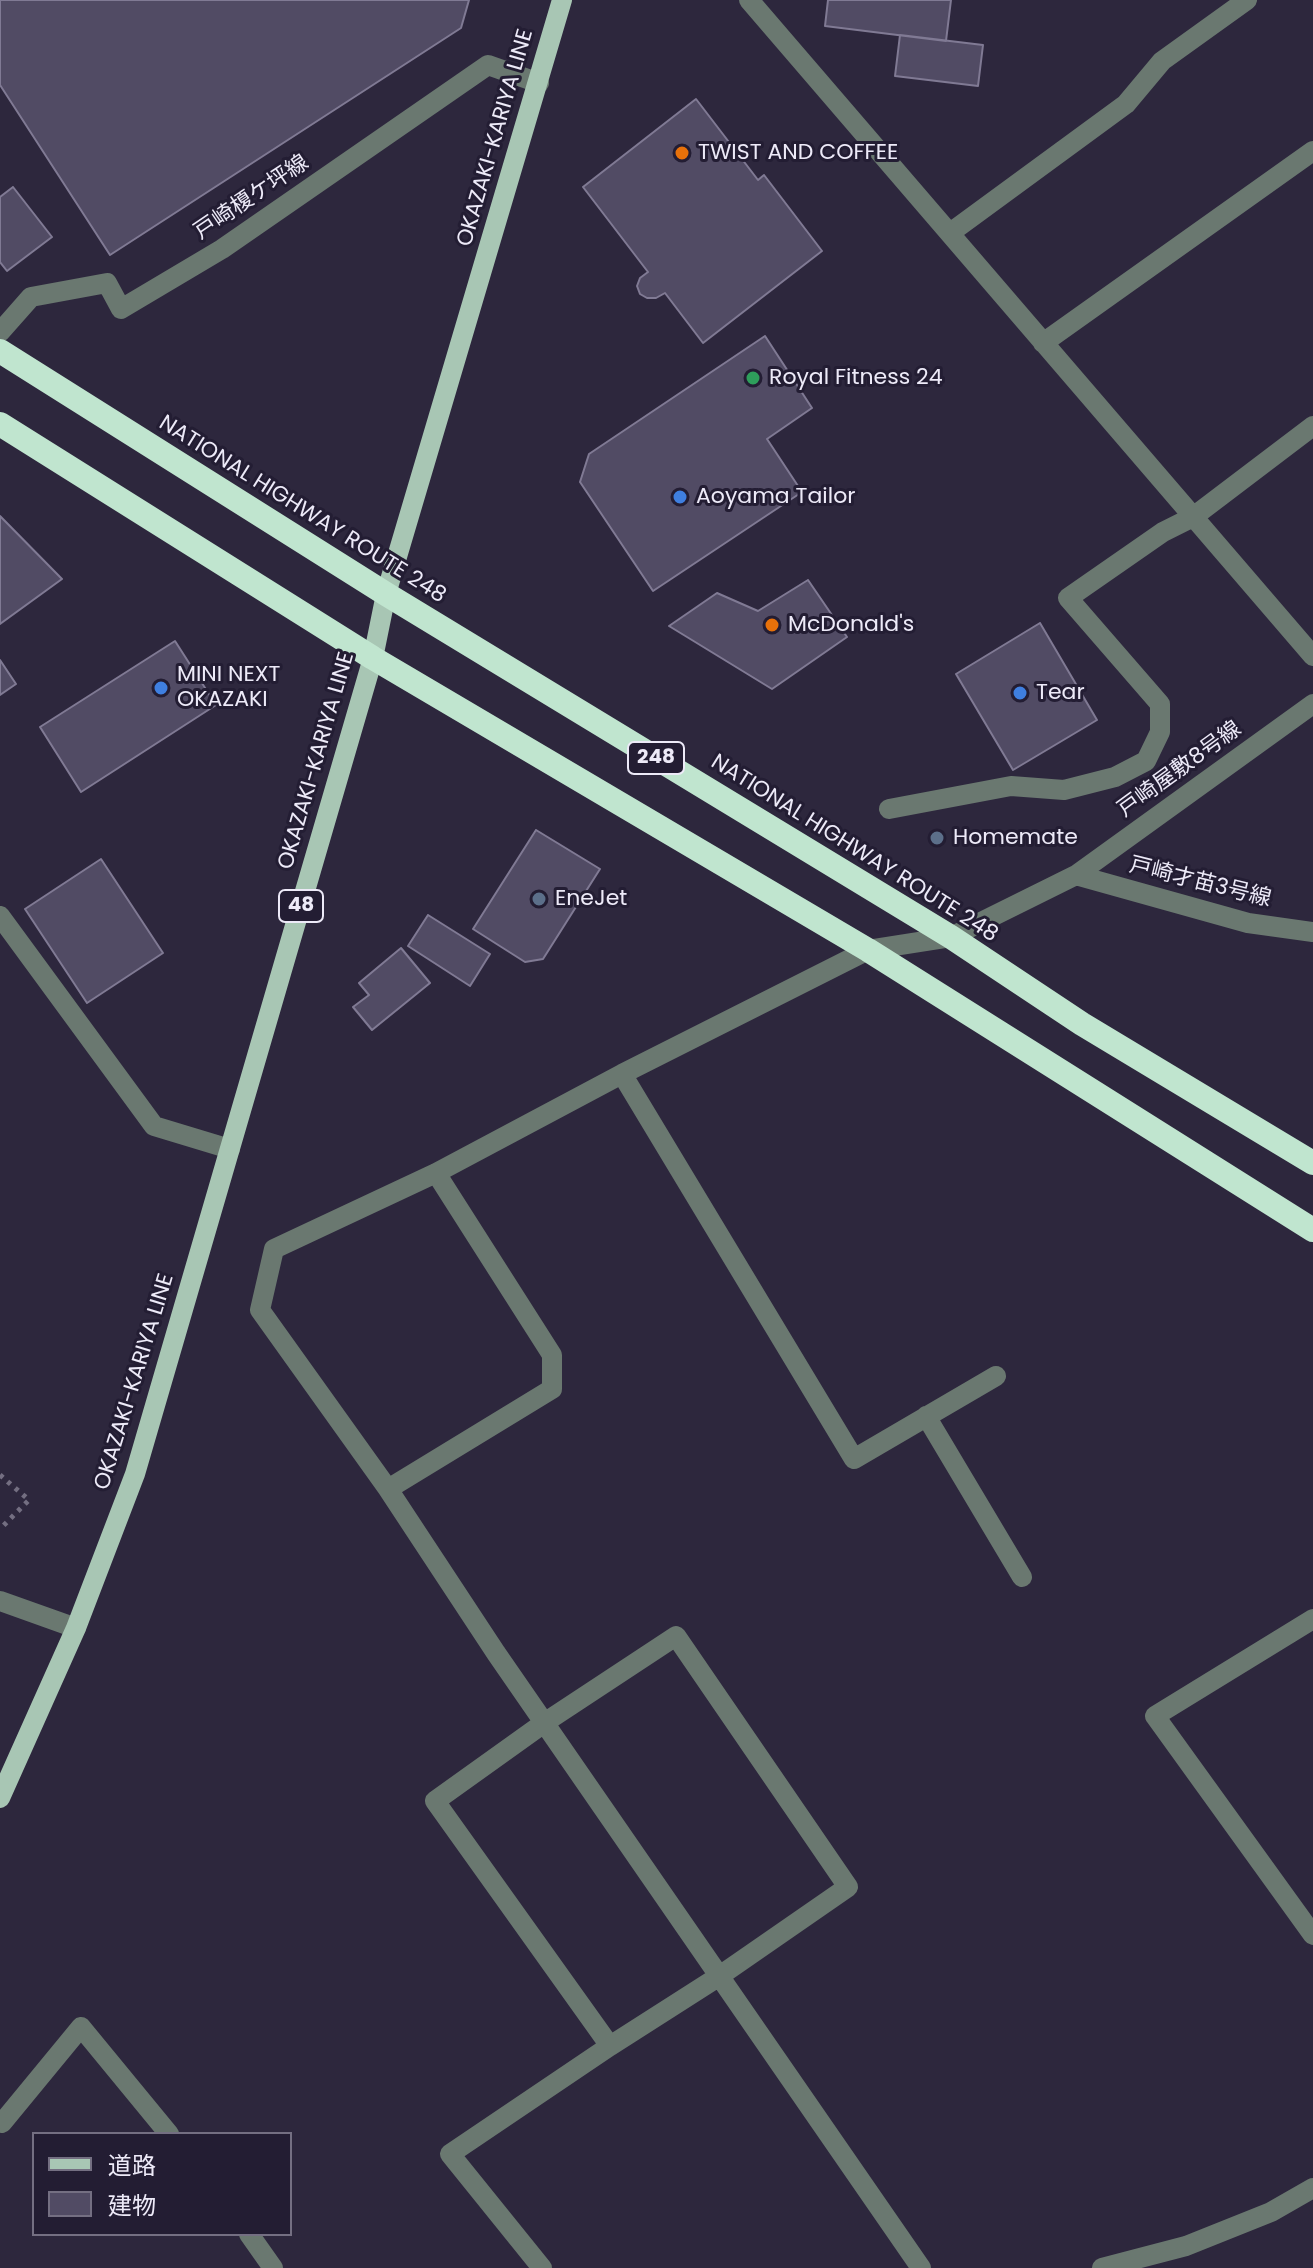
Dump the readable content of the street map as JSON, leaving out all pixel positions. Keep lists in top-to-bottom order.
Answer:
{
  "streets": {
    "highway": ["NATIONAL HIGHWAY ROUTE 248", "248"],
    "main road": ["OKAZAKI-KARIYA LINE", "48"],
    "street": ["戸崎榎ケ坪線", "戸崎屋敷8号線", "戸崎才苗3号線"]
  },
  "crossings": [
    ["OKAZAKI-KARIYA LINE", "戸崎榎ケ坪線"],
    ["OKAZAKI-KARIYA LINE", "NATIONAL HIGHWAY ROUTE 248"],
    ["OKAZAKI-KARIYA LINE", "248"],
    ["NATIONAL HIGHWAY ROUTE 248", "戸崎屋敷8号線"],
    ["248", "戸崎屋敷8号線"],
    ["戸崎屋敷8号線", "戸崎才苗3号線"]
  ],
  "places": [
    "TWIST AND COFFEE",
    "Royal Fitness 24",
    "Aoyama Tailor",
    "McDonald's",
    "MINI NEXT OKAZAKI",
    "Tear",
    "Homemate",
    "EneJet"
  ],
  "legend": ["道路", "建物"]
}
